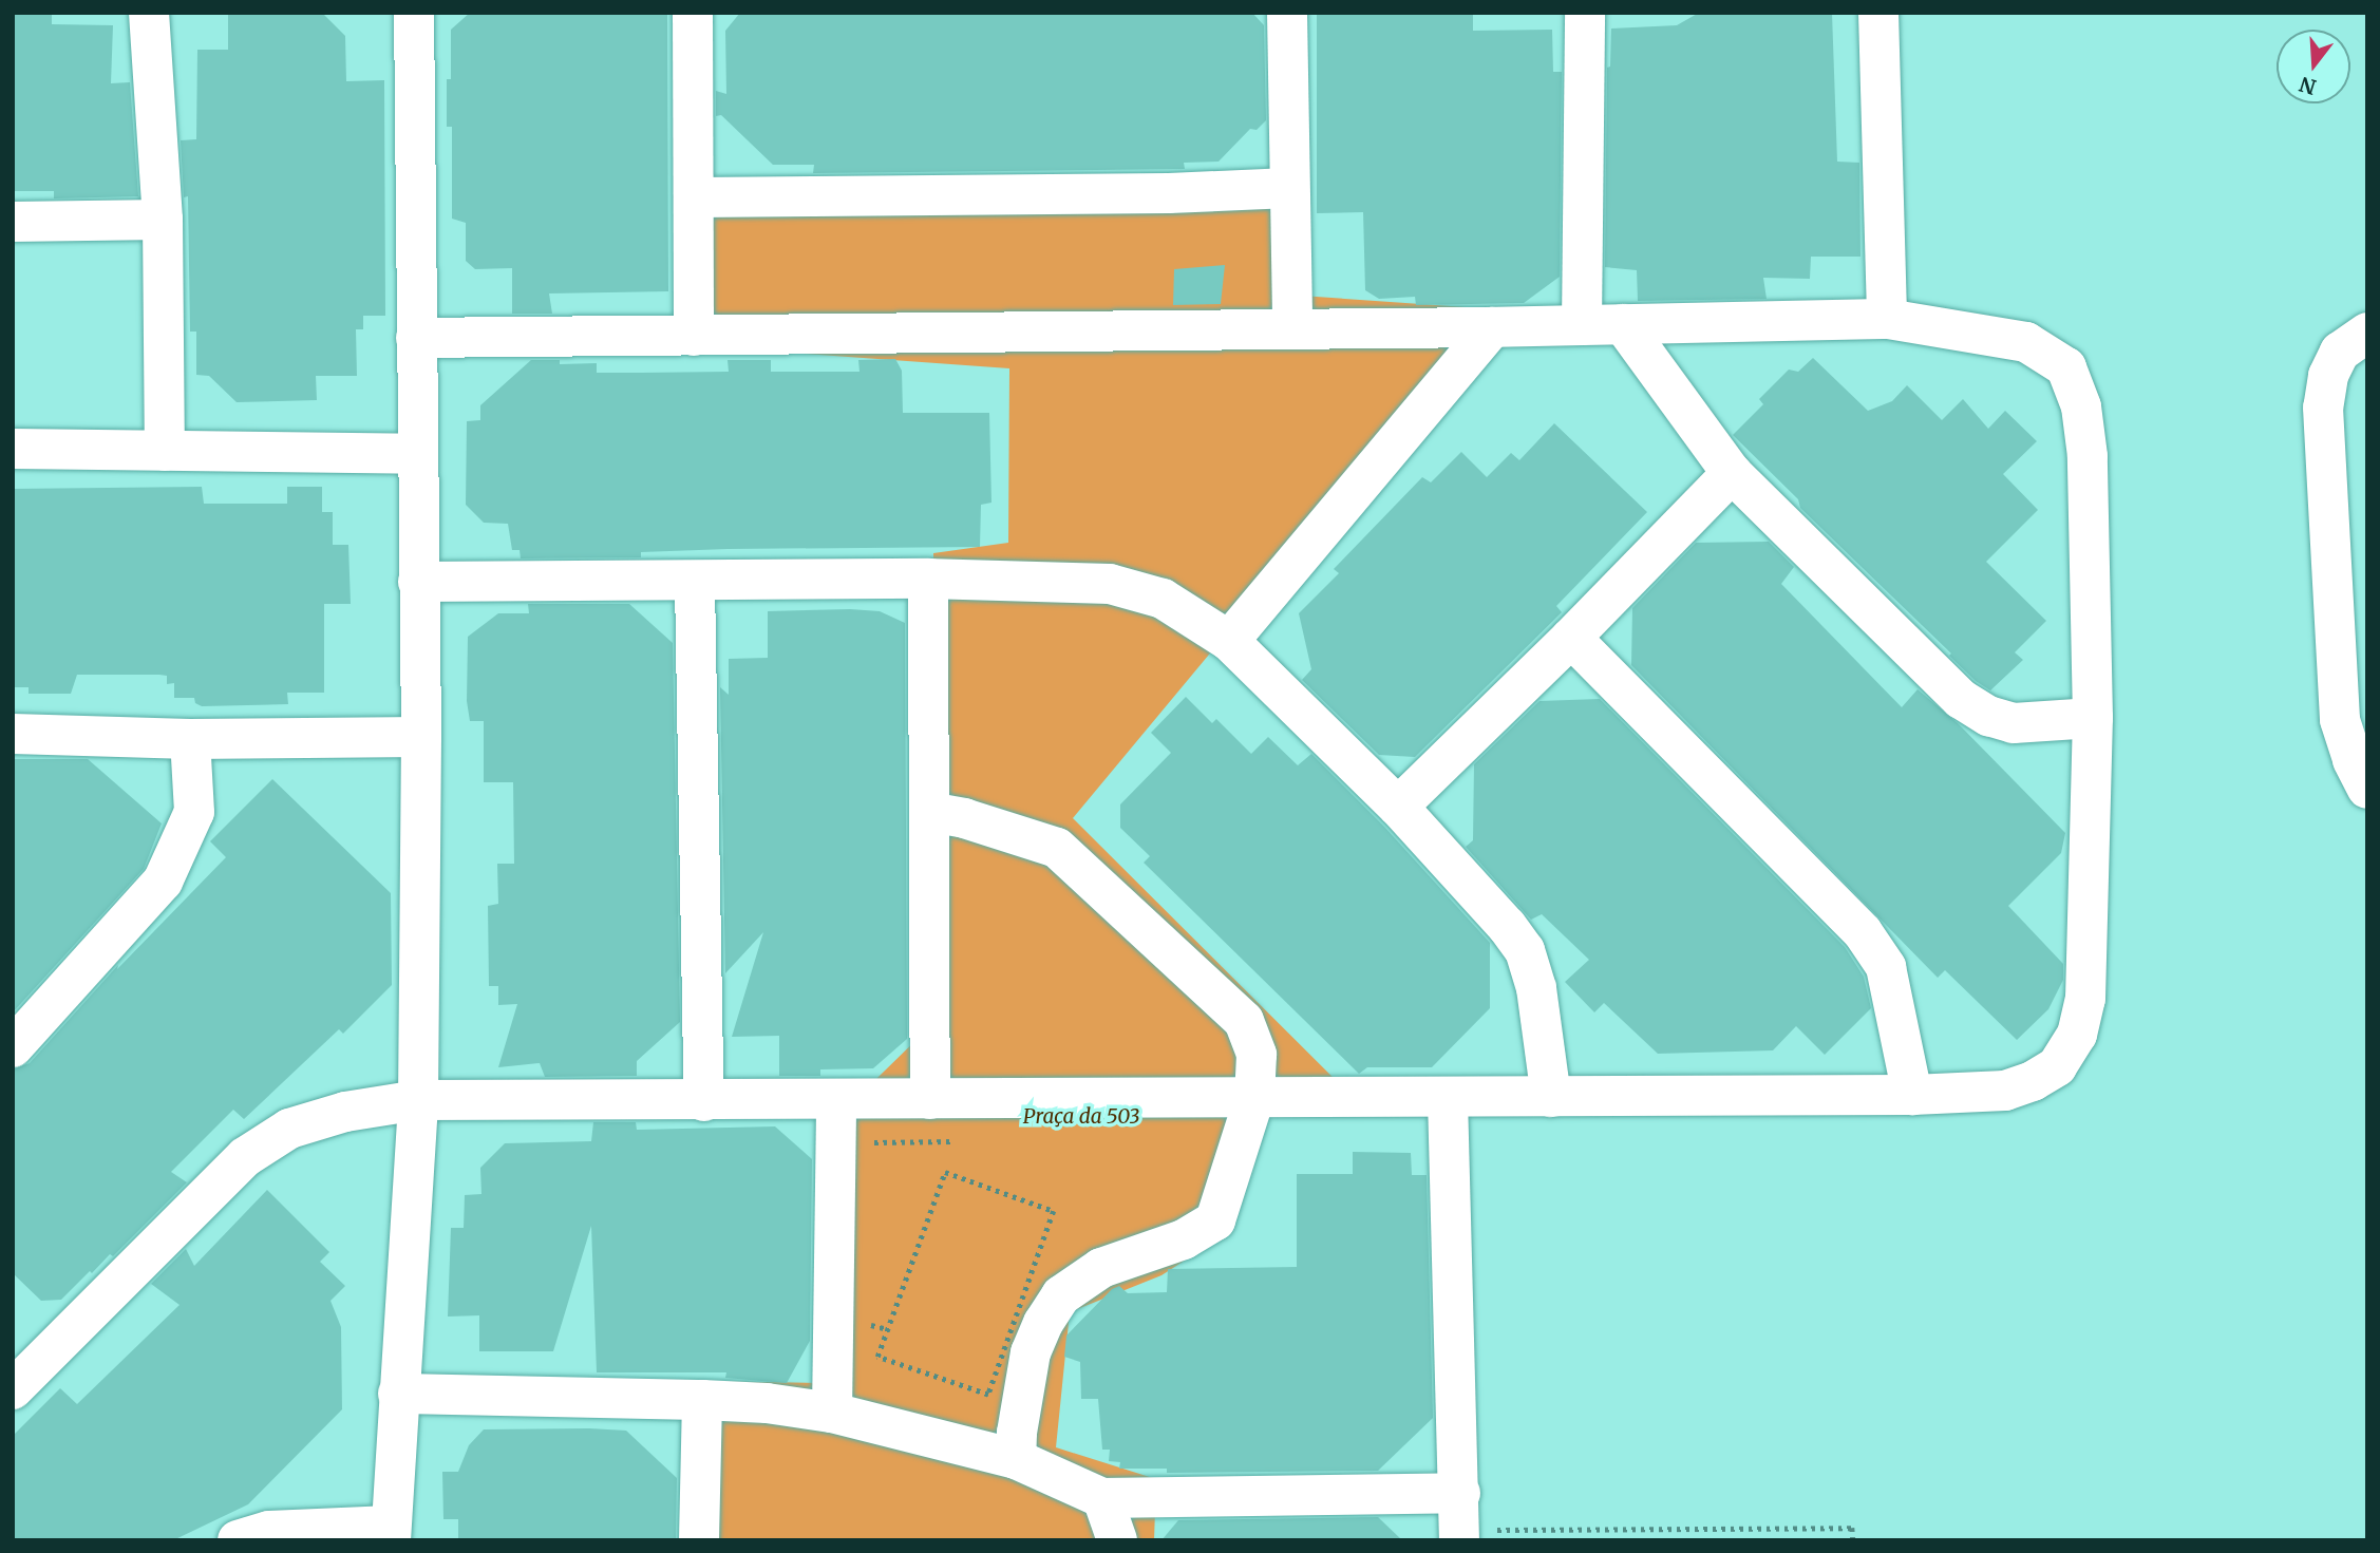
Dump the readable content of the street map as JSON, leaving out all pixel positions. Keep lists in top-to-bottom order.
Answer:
{
  "parks": ["Praça da 503"],
  "north": "bottom"
}
